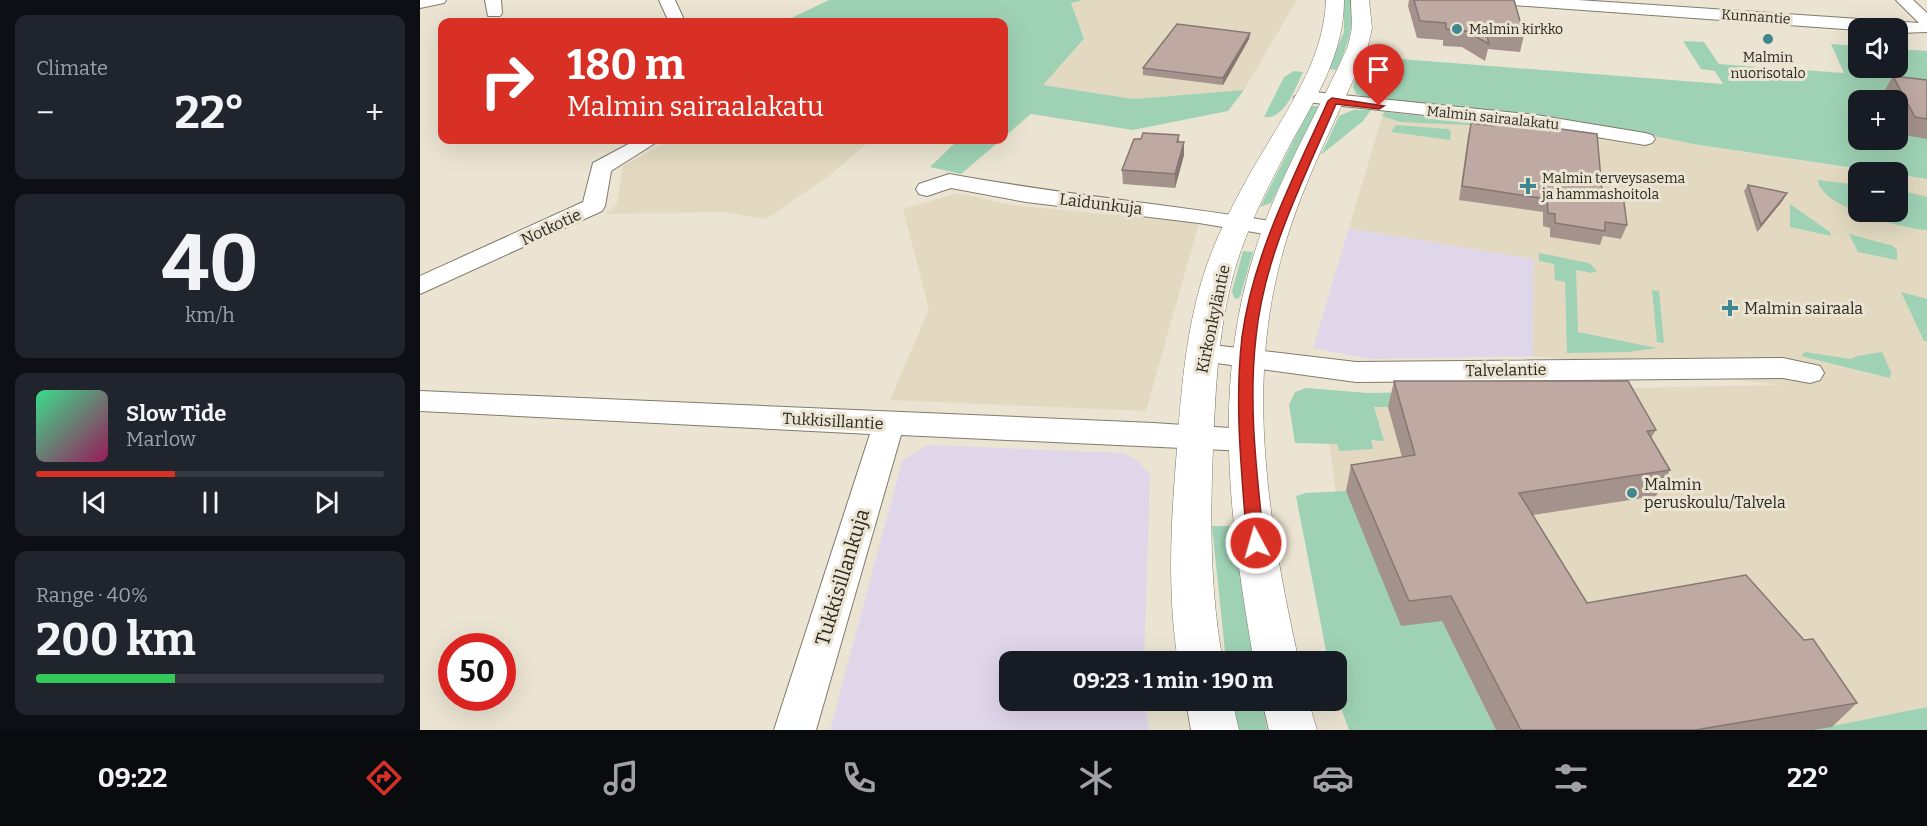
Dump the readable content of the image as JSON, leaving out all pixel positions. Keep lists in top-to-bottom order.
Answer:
{
  "streets": {
    "main road": ["Kirkonkyläntie"],
    "street": [
      "Kunnantie",
      "Malmin sairaalakatu",
      "Laidunkuja",
      "Notkotie",
      "Talvelantie",
      "Tukkisillantie",
      "Tukkisillankuja"
    ]
  },
  "crossings": [
    ["Malmin sairaalakatu", "Kirkonkyläntie"],
    ["Laidunkuja", "Kirkonkyläntie"],
    ["Kirkonkyläntie", "Talvelantie"],
    ["Kirkonkyläntie", "Tukkisillantie"],
    ["Tukkisillantie", "Tukkisillankuja"]
  ],
  "places": {
    "other": ["Malmin kirkko", "Malmin nuorisotalo", "Malmin peruskoulu/Talvela"],
    "health": ["Malmin terveysasema ja hammashoitola", "Malmin sairaala"]
  },
  "page": {
    "tile": [
      "Climate",
      ["40", "km/h"],
      ["Range · 40%", "200 km"]
    ],
    "map_buttons": ["+", "−"],
    "turn": ["180 m", "Malmin sairaalakatu"],
    "heat": ["−", "22°", "+"],
    "song": ["Slow Tide", "Marlow"],
    "limit": "50",
    "trip": "09:23 · 1 min · 190 m",
    "tabs": ["09:22", "22°"]
  }
}
